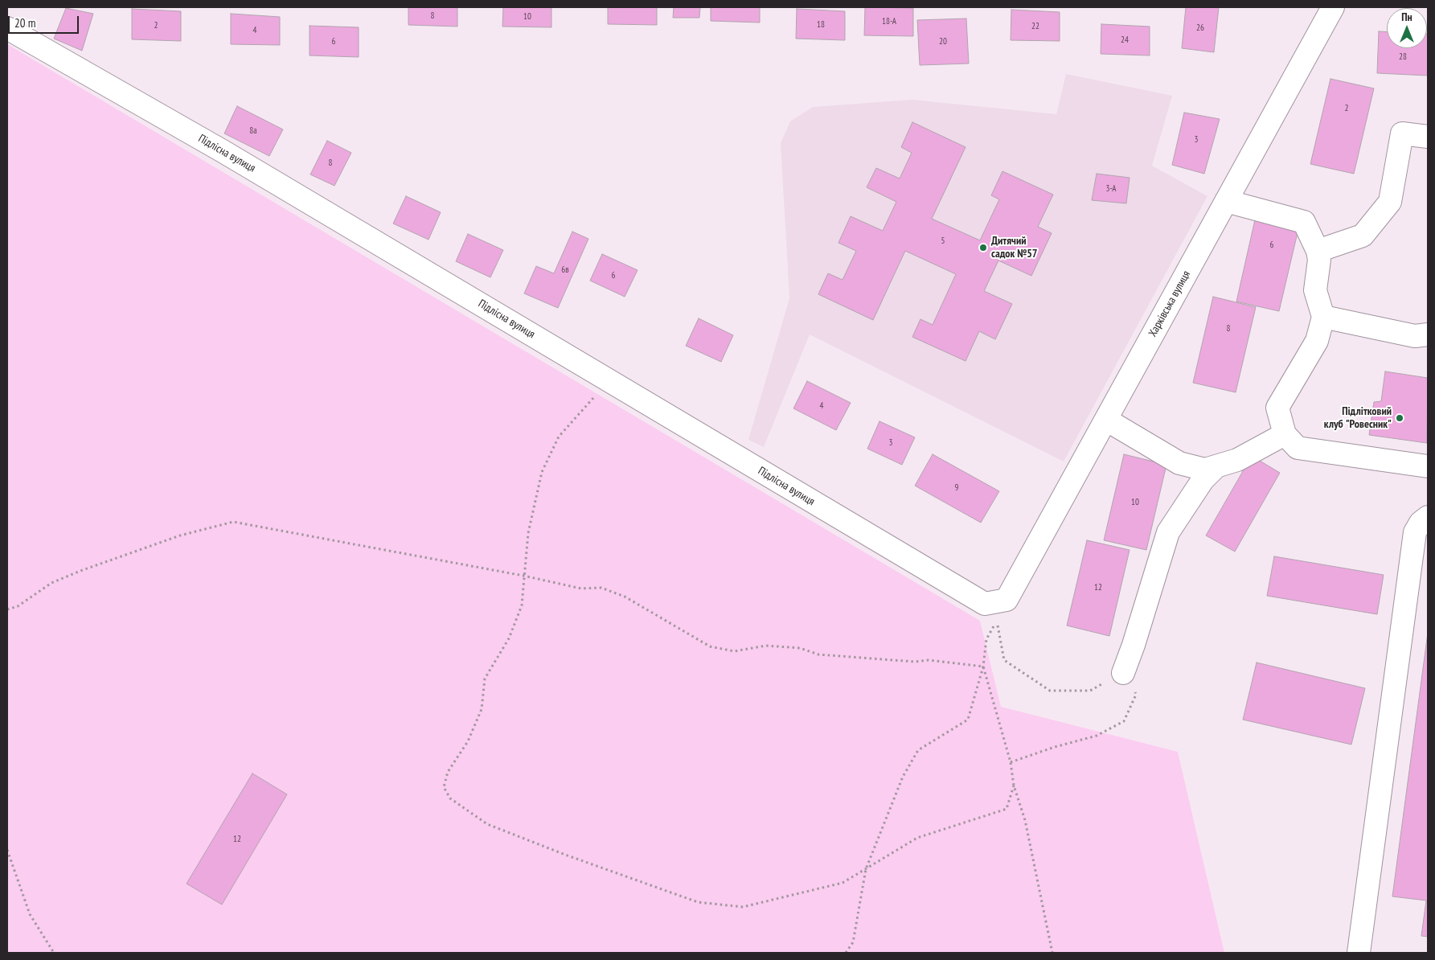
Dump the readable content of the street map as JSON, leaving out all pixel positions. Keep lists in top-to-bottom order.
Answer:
{
  "streets": {
    "street": ["Підлісна вулиця", "Харківська вулиця"]
  },
  "crossings": [
    ["Підлісна вулиця", "Харківська вулиця"]
  ],
  "places": ["Дитячий садок №57", "Підлітковий клуб \"Ровесник\""],
  "house_numbers": [
    "8",
    "10",
    "18-А",
    "18",
    "2",
    "22",
    "26",
    "4",
    "24",
    "6",
    "20",
    "28",
    "2",
    "8а",
    "3",
    "8",
    "3-А",
    "5",
    "6",
    "6в",
    "6",
    "8",
    "4",
    "3",
    "9",
    "10",
    "12",
    "12"
  ],
  "scale_bar": "20 m",
  "north": "top"
}
